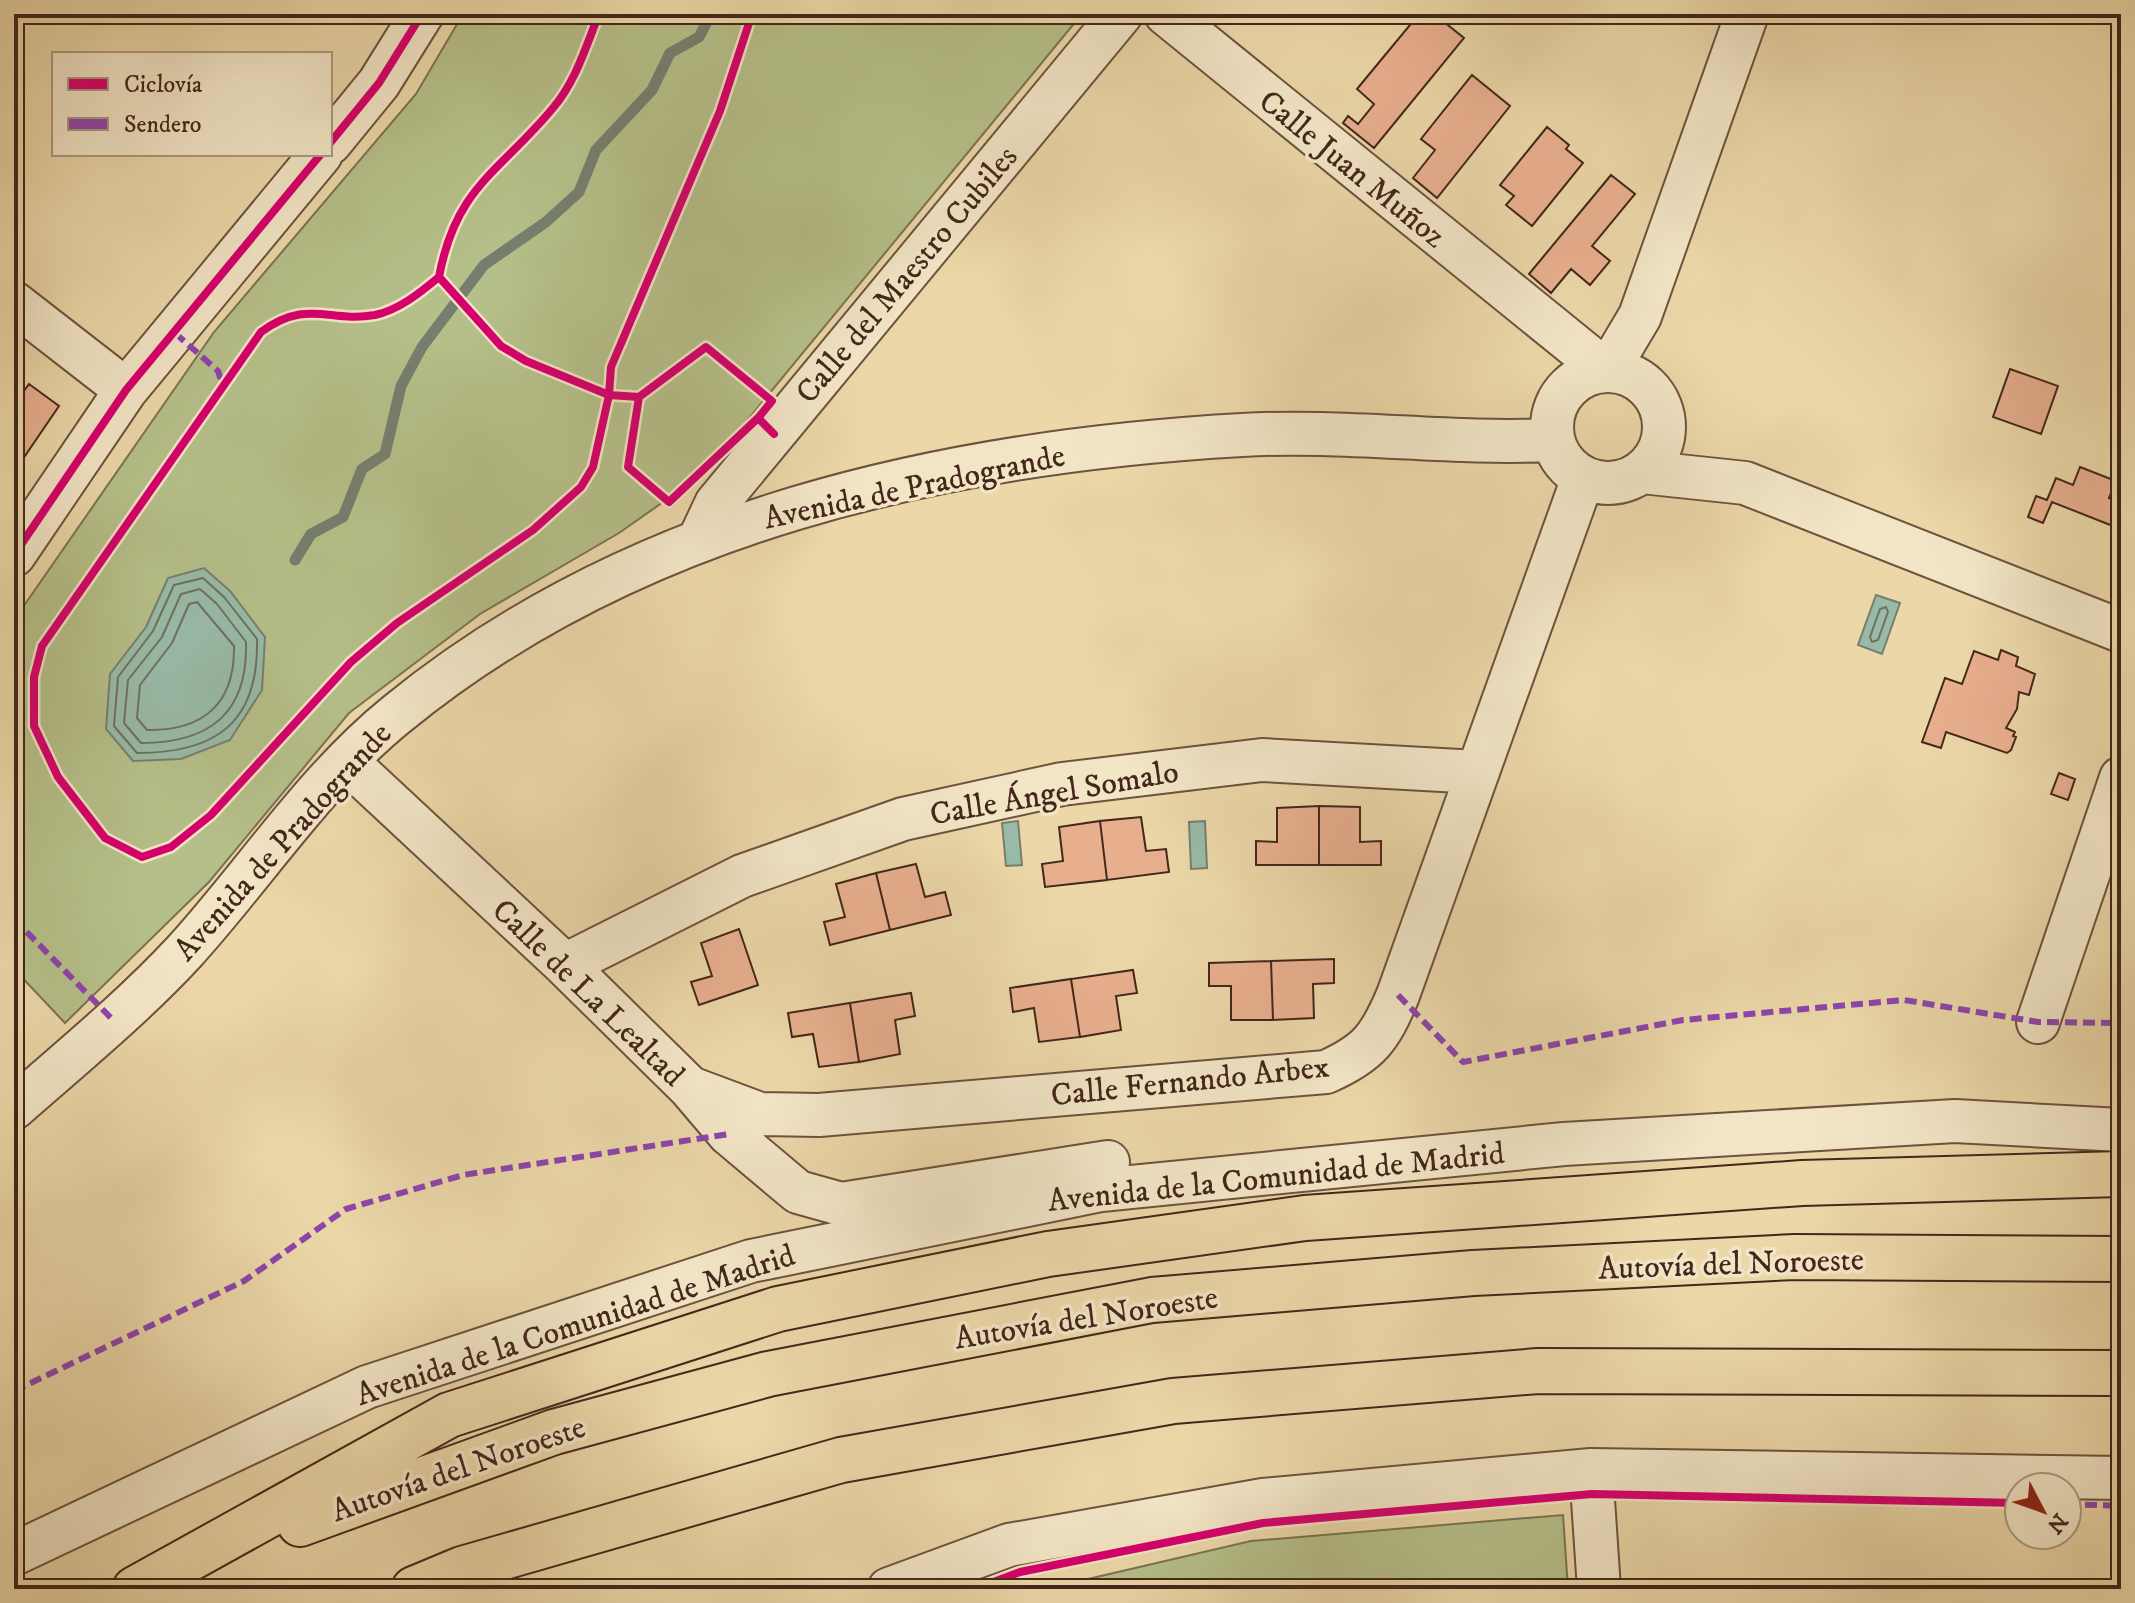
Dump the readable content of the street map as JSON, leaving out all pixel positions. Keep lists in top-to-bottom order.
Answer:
{
  "streets": {
    "highway": ["Autovía del Noroeste"],
    "street": [
      "Calle Juan Muñoz",
      "Calle del Maestro Cubiles",
      "Avenida de Pradogrande",
      "Calle Ángel Somalo",
      "Calle de La Lealtad",
      "Calle Fernando Arbex",
      "Avenida de la Comunidad de Madrid"
    ]
  },
  "crossings": [
    ["Calle Juan Muñoz", "Avenida de Pradogrande"],
    ["Calle Juan Muñoz", "Calle Fernando Arbex"],
    ["Calle del Maestro Cubiles", "Avenida de Pradogrande"],
    ["Avenida de Pradogrande", "Calle de La Lealtad"],
    ["Avenida de Pradogrande", "Calle Fernando Arbex"],
    ["Calle Ángel Somalo", "Calle de La Lealtad"],
    ["Calle Ángel Somalo", "Calle Fernando Arbex"],
    ["Calle de La Lealtad", "Calle Fernando Arbex"],
    ["Calle de La Lealtad", "Avenida de la Comunidad de Madrid"]
  ],
  "legend": ["Ciclovía", "Sendero"],
  "north": "bottom right"
}
